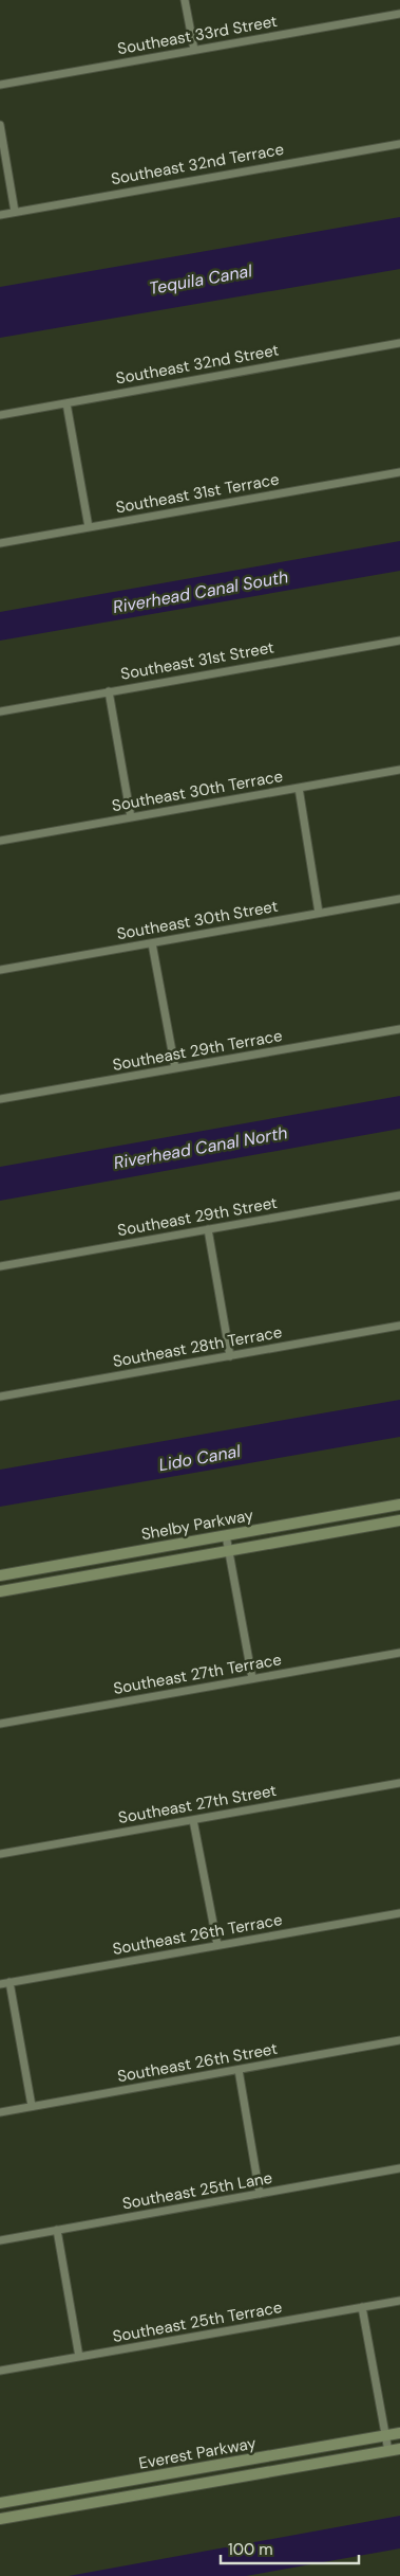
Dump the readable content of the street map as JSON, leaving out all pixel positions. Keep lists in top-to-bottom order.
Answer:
{
  "streets": {
    "street": [
      "Southeast 33rd Street",
      "Southeast 32nd Terrace",
      "Southeast 32nd Street",
      "Southeast 31st Terrace",
      "Southeast 31st Street",
      "Southeast 30th Terrace",
      "Southeast 30th Street",
      "Southeast 29th Terrace",
      "Southeast 29th Street",
      "Southeast 28th Terrace",
      "Shelby Parkway",
      "Southeast 27th Terrace",
      "Southeast 27th Street",
      "Southeast 26th Terrace",
      "Southeast 26th Street",
      "Southeast 25th Lane",
      "Southeast 25th Terrace",
      "Everest Parkway"
    ]
  },
  "water": [
    "Tequila Canal",
    "Riverhead Canal South",
    "Riverhead Canal North",
    "Lido Canal"
  ],
  "scale_bar": "100 m"
}
